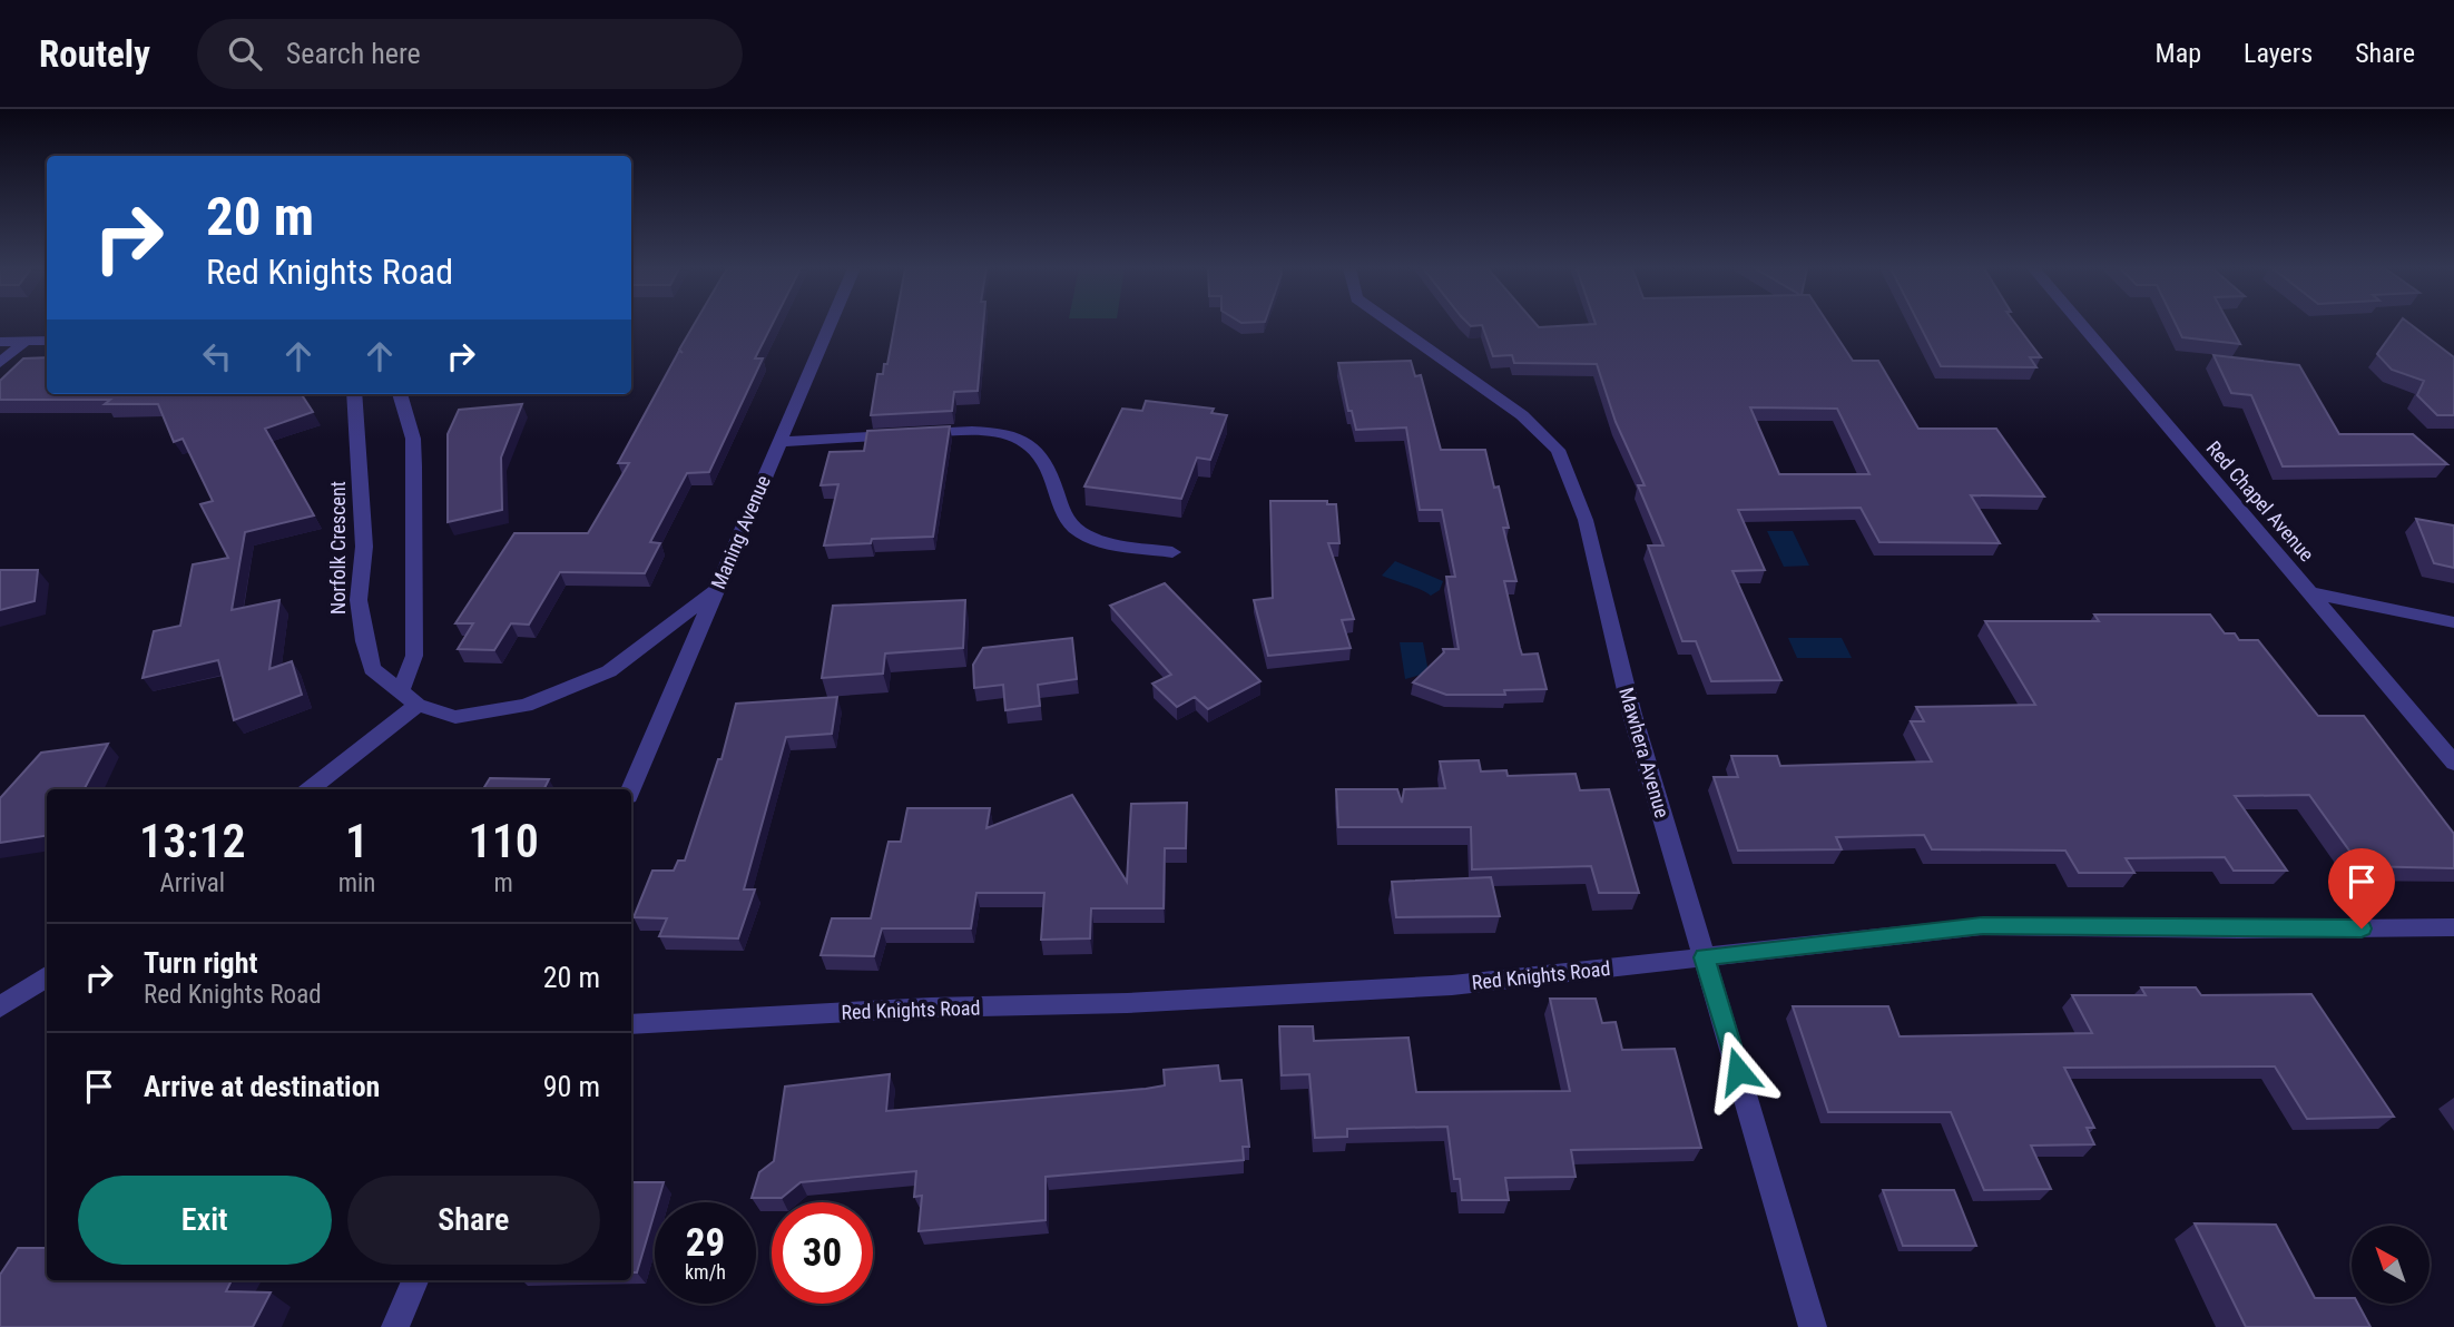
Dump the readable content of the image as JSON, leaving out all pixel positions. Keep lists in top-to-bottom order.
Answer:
{
  "streets": {
    "street": [
      "Red Chapel Avenue",
      "Maning Avenue",
      "Norfolk Crescent",
      "Mawhera Avenue",
      "Red Knights Road"
    ]
  },
  "crossings": [
    ["Maning Avenue", "Norfolk Crescent"],
    ["Mawhera Avenue", "Red Knights Road"]
  ],
  "north": "top left",
  "page": {
    "header": "Routely",
    "search": "Search here",
    "nav": ["Map", "Layers", "Share"],
    "turn": ["20 m", "Red Knights Road"],
    "eta": [
      "13:12",
      "Arrival",
      "1",
      "min",
      "110",
      "m"
    ],
    "list": [
      {
        "name": "Turn right",
        "note": "Red Knights Road",
        "value": "20 m"
      },
      {
        "name": "Arrive at destination",
        "value": "90 m"
      }
    ],
    "buttons": ["Exit", "Share"],
    "speed": "29 km/h",
    "limit": "30"
  }
}
